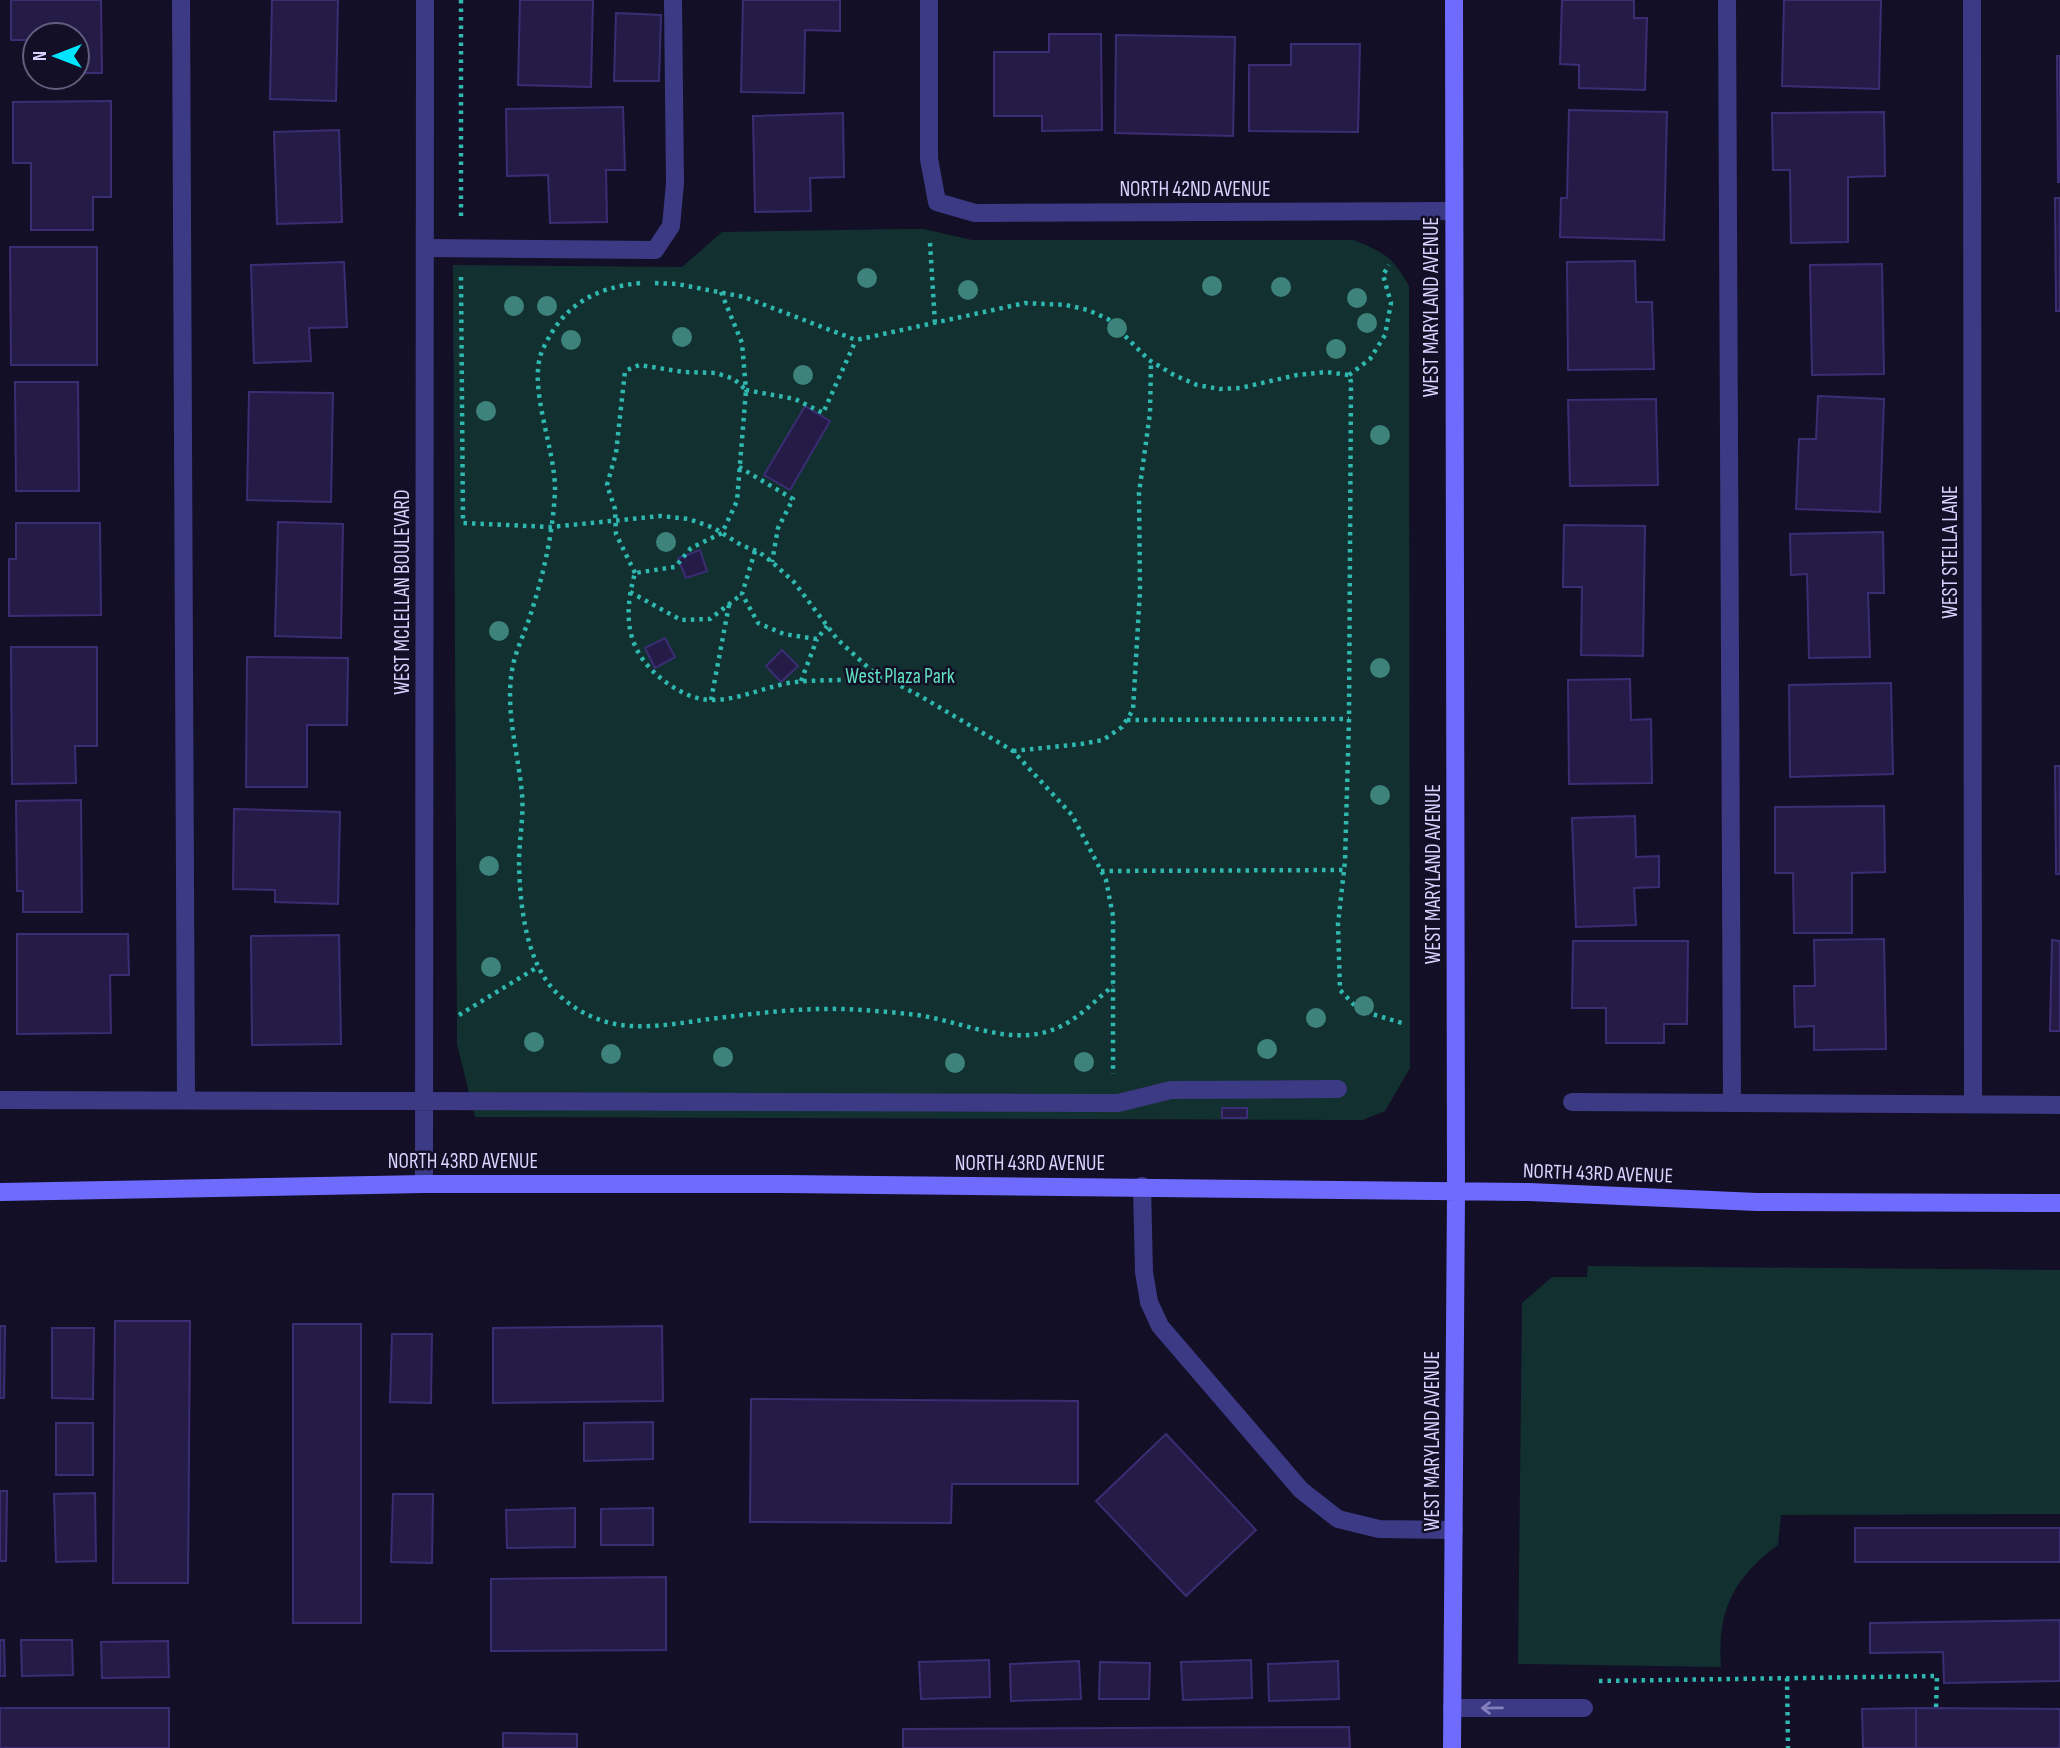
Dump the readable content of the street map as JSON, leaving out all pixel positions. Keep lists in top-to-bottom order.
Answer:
{
  "streets": {
    "main road": ["WEST MARYLAND AVENUE", "NORTH 43RD AVENUE"],
    "street": ["NORTH 42ND AVENUE", "WEST STELLA LANE", "WEST MCLELLAN BOULEVARD"]
  },
  "crossings": [
    ["NORTH 42ND AVENUE", "WEST MARYLAND AVENUE"],
    ["WEST MARYLAND AVENUE", "NORTH 43RD AVENUE"],
    ["WEST MCLELLAN BOULEVARD", "NORTH 43RD AVENUE"]
  ],
  "parks": ["West Plaza Park"],
  "north": "left"
}
